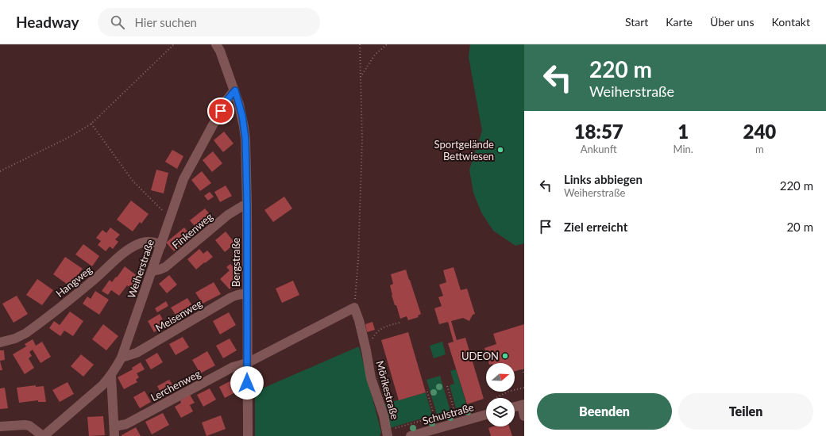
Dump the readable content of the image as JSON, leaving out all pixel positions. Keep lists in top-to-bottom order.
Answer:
{
  "streets": {
    "street": [
      "Finkenweg",
      "Bergstraße",
      "Weiherstraße",
      "Hangweg",
      "Meisenweg",
      "Lerchenweg",
      "Mörikestraße",
      "Schulstraße"
    ]
  },
  "crossings": [
    ["Finkenweg", "Bergstraße"],
    ["Finkenweg", "Weiherstraße"],
    ["Bergstraße", "Weiherstraße"],
    ["Bergstraße", "Meisenweg"],
    ["Bergstraße", "Lerchenweg"],
    ["Weiherstraße", "Hangweg"],
    ["Weiherstraße", "Meisenweg"],
    ["Lerchenweg", "Mörikestraße"]
  ],
  "places": ["Sportgelände Bettwiesen", "UDEON"],
  "north": "right",
  "page": {
    "header": "Headway",
    "search": "Hier suchen",
    "nav": [
      "Start",
      "Karte",
      "Über uns",
      "Kontakt"
    ],
    "turn": ["220 m", "Weiherstraße"],
    "eta": [
      "18:57",
      "Ankunft",
      "1",
      "Min.",
      "240",
      "m"
    ],
    "list": [
      {
        "name": "Links abbiegen",
        "note": "Weiherstraße",
        "value": "220 m"
      },
      {
        "name": "Ziel erreicht",
        "value": "20 m"
      }
    ],
    "buttons": ["Beenden", "Teilen"]
  }
}
